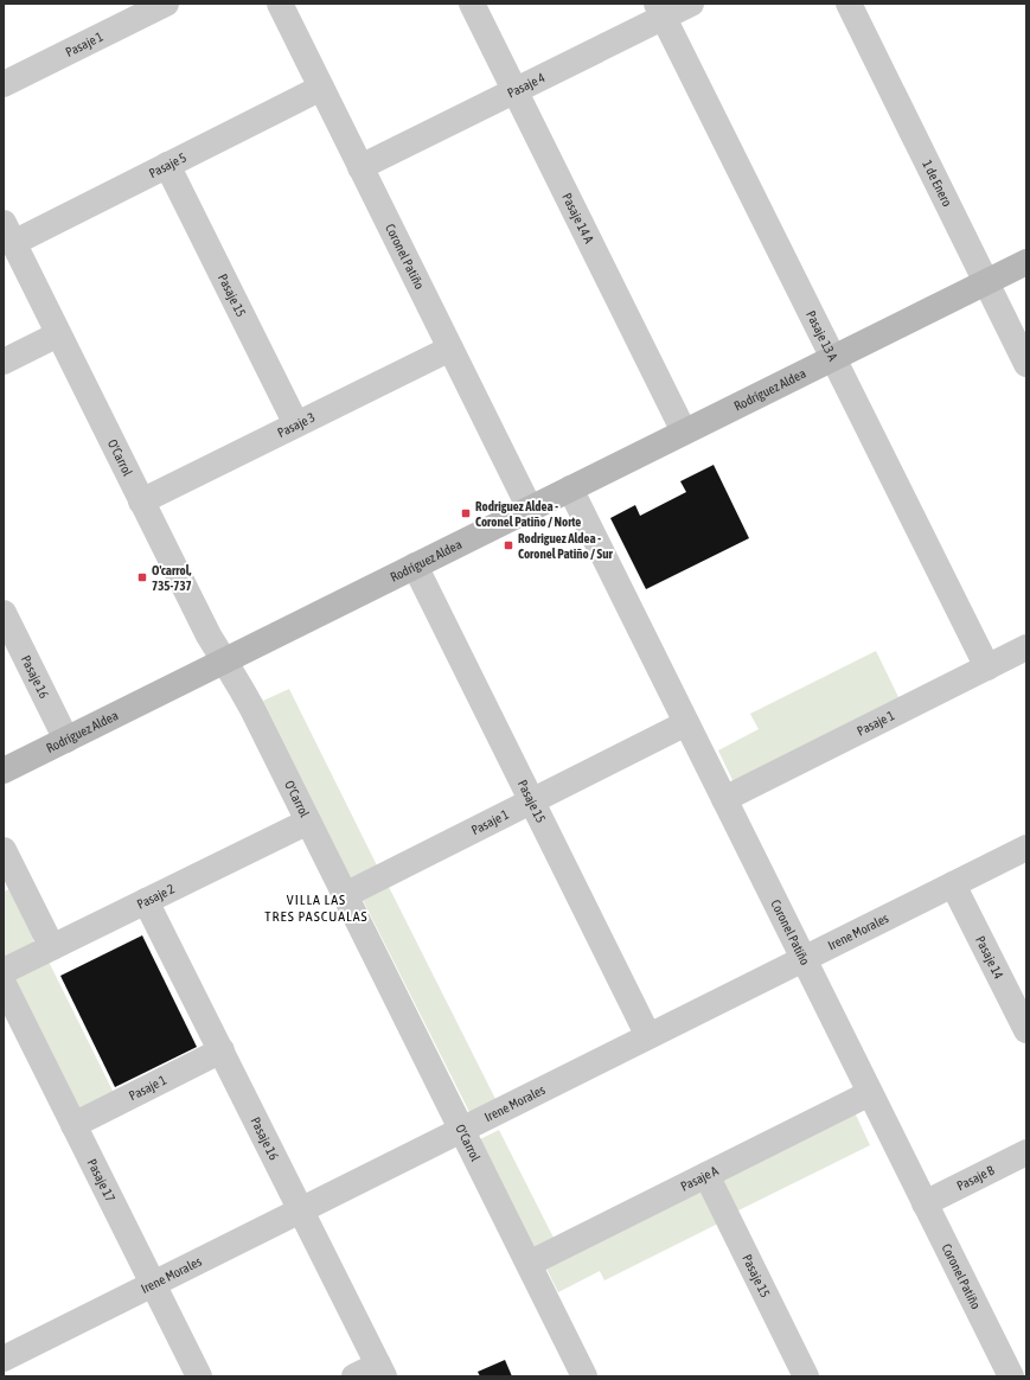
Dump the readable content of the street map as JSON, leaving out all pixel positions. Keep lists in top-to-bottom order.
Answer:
{
  "streets": {
    "main road": ["Rodríguez Aldea"],
    "street": [
      "Pasaje 1",
      "Pasaje 4",
      "Pasaje 5",
      "1 de Enero",
      "Pasaje 14 A",
      "Coronel Patiño",
      "Pasaje 15",
      "Pasaje 13 A",
      "Pasaje 3",
      "O'Carrol",
      "Pasaje 16",
      "Pasaje 2",
      "Irene Morales",
      "Pasaje 14",
      "Pasaje A",
      "Pasaje B",
      "Pasaje 17"
    ]
  },
  "crossings": [
    ["Pasaje 1", "Coronel Patiño"],
    ["Pasaje 1", "Pasaje 15"],
    ["Pasaje 1", "Pasaje 13 A"],
    ["Pasaje 1", "O'Carrol"],
    ["Pasaje 1", "Pasaje 16"],
    ["Pasaje 1", "Pasaje 17"],
    ["Pasaje 4", "Pasaje 14 A"],
    ["Pasaje 4", "Coronel Patiño"],
    ["Pasaje 4", "Pasaje 13 A"],
    ["Pasaje 5", "Coronel Patiño"],
    ["Pasaje 5", "Pasaje 15"],
    ["Pasaje 5", "O'Carrol"],
    ["1 de Enero", "Rodríguez Aldea"],
    ["Pasaje 14 A", "Rodríguez Aldea"],
    ["Coronel Patiño", "Rodríguez Aldea"],
    ["Coronel Patiño", "Pasaje 3"],
    ["Coronel Patiño", "Irene Morales"],
    ["Coronel Patiño", "Pasaje A"],
    ["Coronel Patiño", "Pasaje B"],
    ["Pasaje 15", "Rodríguez Aldea"],
    ["Pasaje 15", "Pasaje 3"],
    ["Pasaje 15", "Irene Morales"],
    ["Pasaje 15", "Pasaje A"],
    ["Pasaje 13 A", "Rodríguez Aldea"],
    ["Rodríguez Aldea", "O'Carrol"],
    ["Rodríguez Aldea", "Pasaje 16"],
    ["Pasaje 3", "O'Carrol"],
    ["O'Carrol", "Pasaje 2"],
    ["O'Carrol", "Irene Morales"],
    ["O'Carrol", "Pasaje A"],
    ["Pasaje 16", "Pasaje 2"],
    ["Pasaje 16", "Irene Morales"],
    ["Irene Morales", "Pasaje 14"],
    ["Irene Morales", "Pasaje 17"]
  ],
  "districts": ["VILLA LAS TRES PASCUALAS"],
  "places": {
    "transit": ["Rodriguez Aldea - Coronel Patiño / Norte", "Rodriguez Aldea - Coronel Patiño / Sur", "O'carrol, 735-737"]
  }
}
